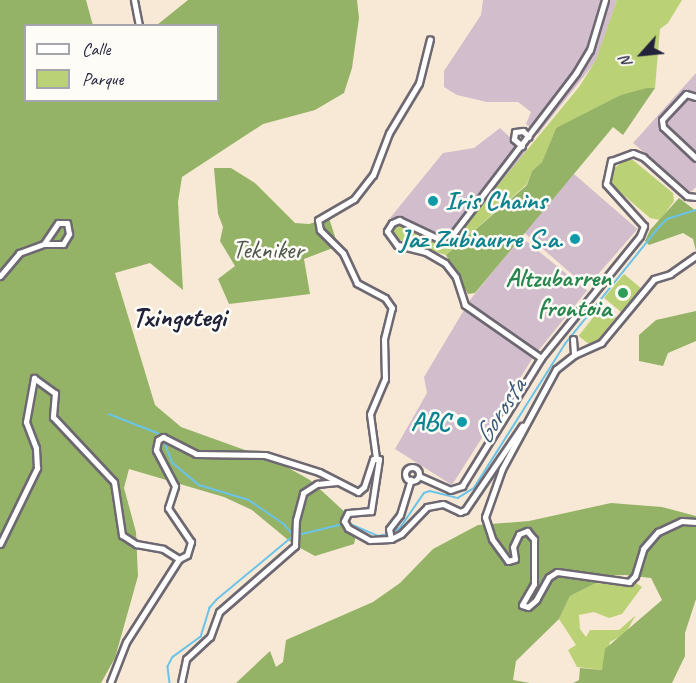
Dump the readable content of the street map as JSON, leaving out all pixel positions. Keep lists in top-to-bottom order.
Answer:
{
  "districts": ["Txingotegi"],
  "water": ["Gorosta"],
  "parks": ["Tekniker"],
  "places": [
    "Iris Chains",
    "Jaz Zubiaurre S.a.",
    "Altzubarren frontoia",
    "ABC"
  ],
  "legend": ["Calle", "Parque"],
  "north": "bottom left"
}
